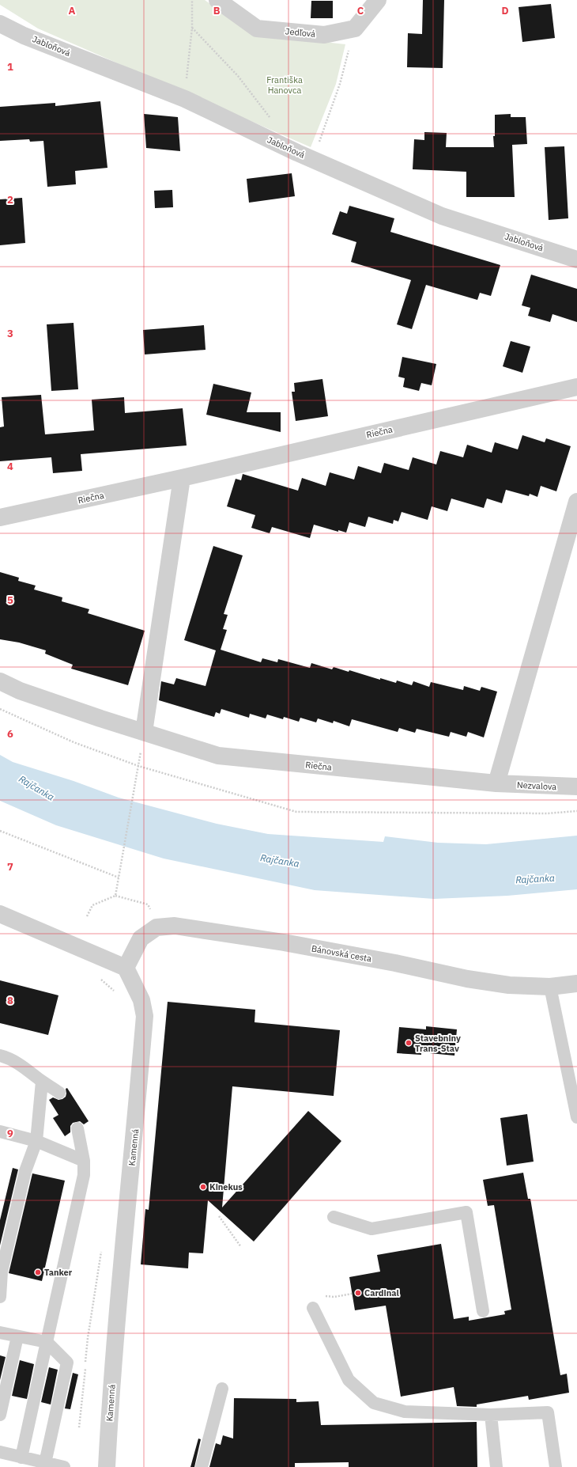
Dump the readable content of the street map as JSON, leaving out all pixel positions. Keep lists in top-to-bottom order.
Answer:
{
  "streets": {
    "street": [
      "Jedľová",
      "Jabloňová",
      "Riečna",
      "Nezvalova",
      "Bánovská cesta",
      "Kamenná"
    ]
  },
  "crossings": [
    ["Riečna", "Nezvalova"],
    ["Bánovská cesta", "Kamenná"]
  ],
  "water": ["Rajčanka"],
  "parks": ["Františka Hanovca"],
  "places": [
    "Stavebniny Trans-Stav",
    "Kinekus",
    "Tanker",
    "Cardinal"
  ],
  "grid": {
    "columns": [
      "A",
      "B",
      "C",
      "D"
    ],
    "rows": [
      "1",
      "2",
      "3",
      "4",
      "5",
      "6",
      "7",
      "8",
      "9"
    ]
  }
}
